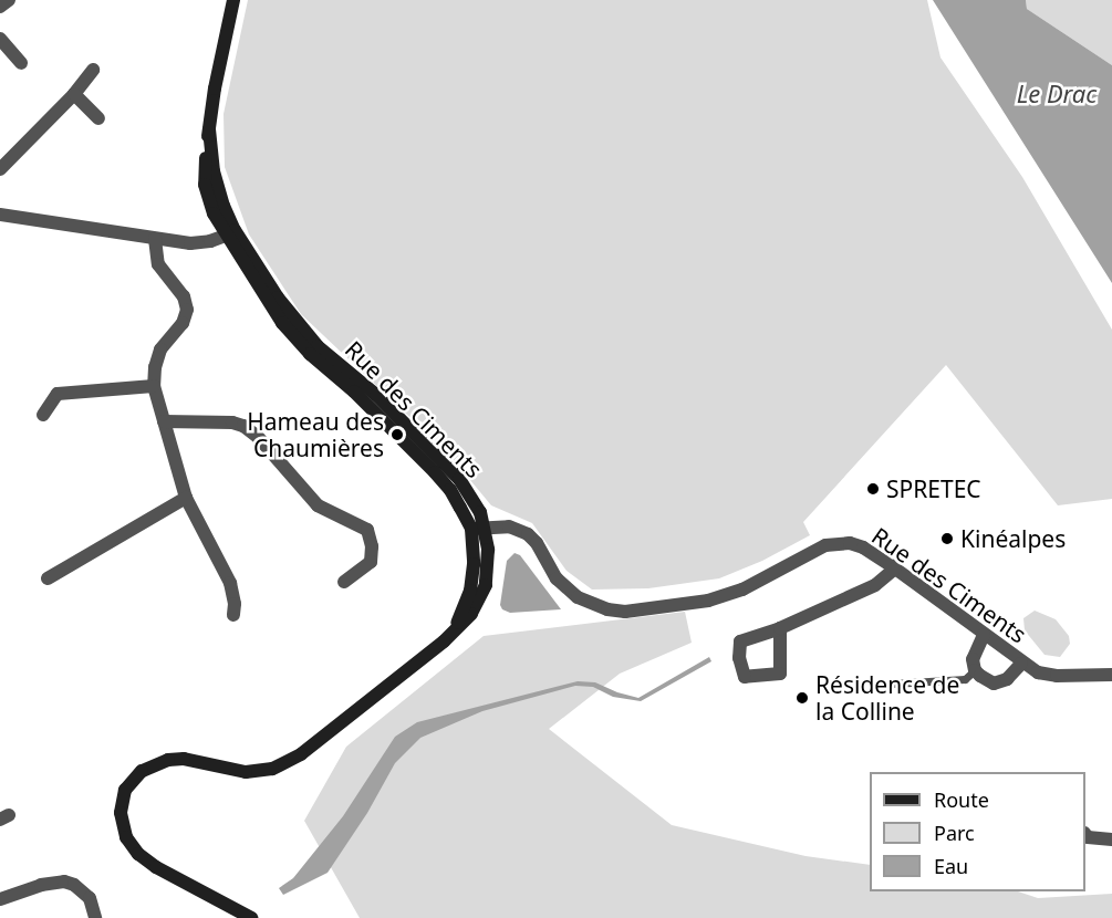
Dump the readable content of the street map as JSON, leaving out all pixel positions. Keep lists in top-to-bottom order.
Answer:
{
  "streets": {
    "main road": ["Rue des Ciments"]
  },
  "water": ["Le Drac"],
  "places": [
    "Hameau des Chaumières",
    "SPRETEC",
    "Kinéalpes",
    "Résidence de la Colline"
  ],
  "legend": ["Route", "Parc", "Eau"]
}
